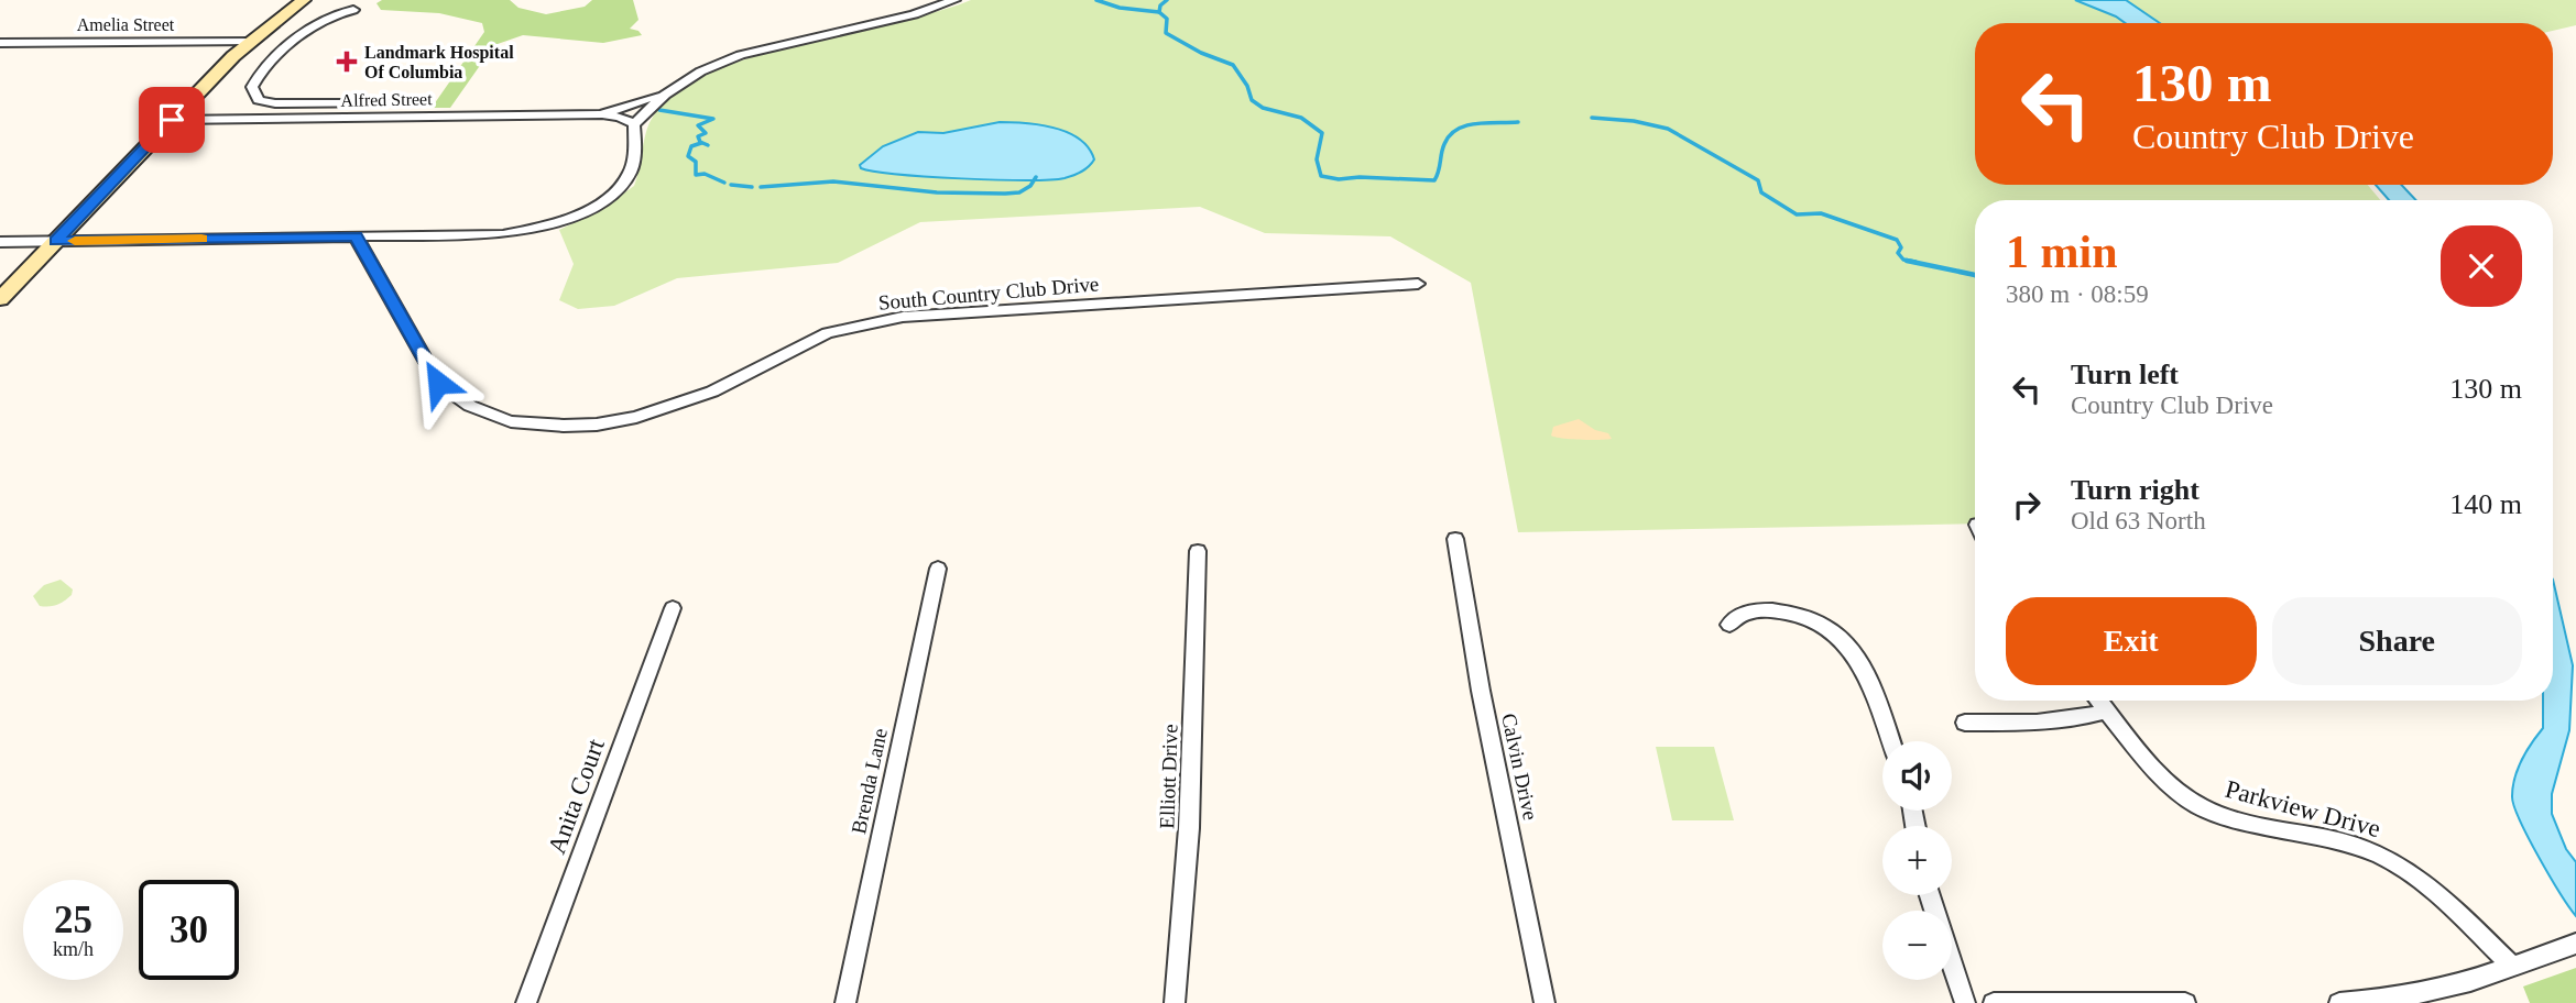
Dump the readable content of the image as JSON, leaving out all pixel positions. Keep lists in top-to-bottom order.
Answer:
{
  "streets": {
    "street": [
      "Amelia Street",
      "Alfred Street",
      "South Country Club Drive",
      "Calvin Drive",
      "Elliott Drive",
      "Brenda Lane",
      "Anita Court",
      "Parkview Drive"
    ]
  },
  "places": {
    "health": ["Landmark Hospital Of Columbia"]
  },
  "page": {
    "turn": ["130 m", "Country Club Drive"],
    "heading": ["1 min", "380 m · 08:59"],
    "list": [
      {
        "name": "Turn left",
        "note": "Country Club Drive",
        "value": "130 m"
      },
      {
        "name": "Turn right",
        "note": "Old 63 North",
        "value": "140 m"
      }
    ],
    "buttons": ["Exit", "Share"],
    "map_buttons": ["+", "−"],
    "speed": "25 km/h",
    "limit": "30"
  }
}
